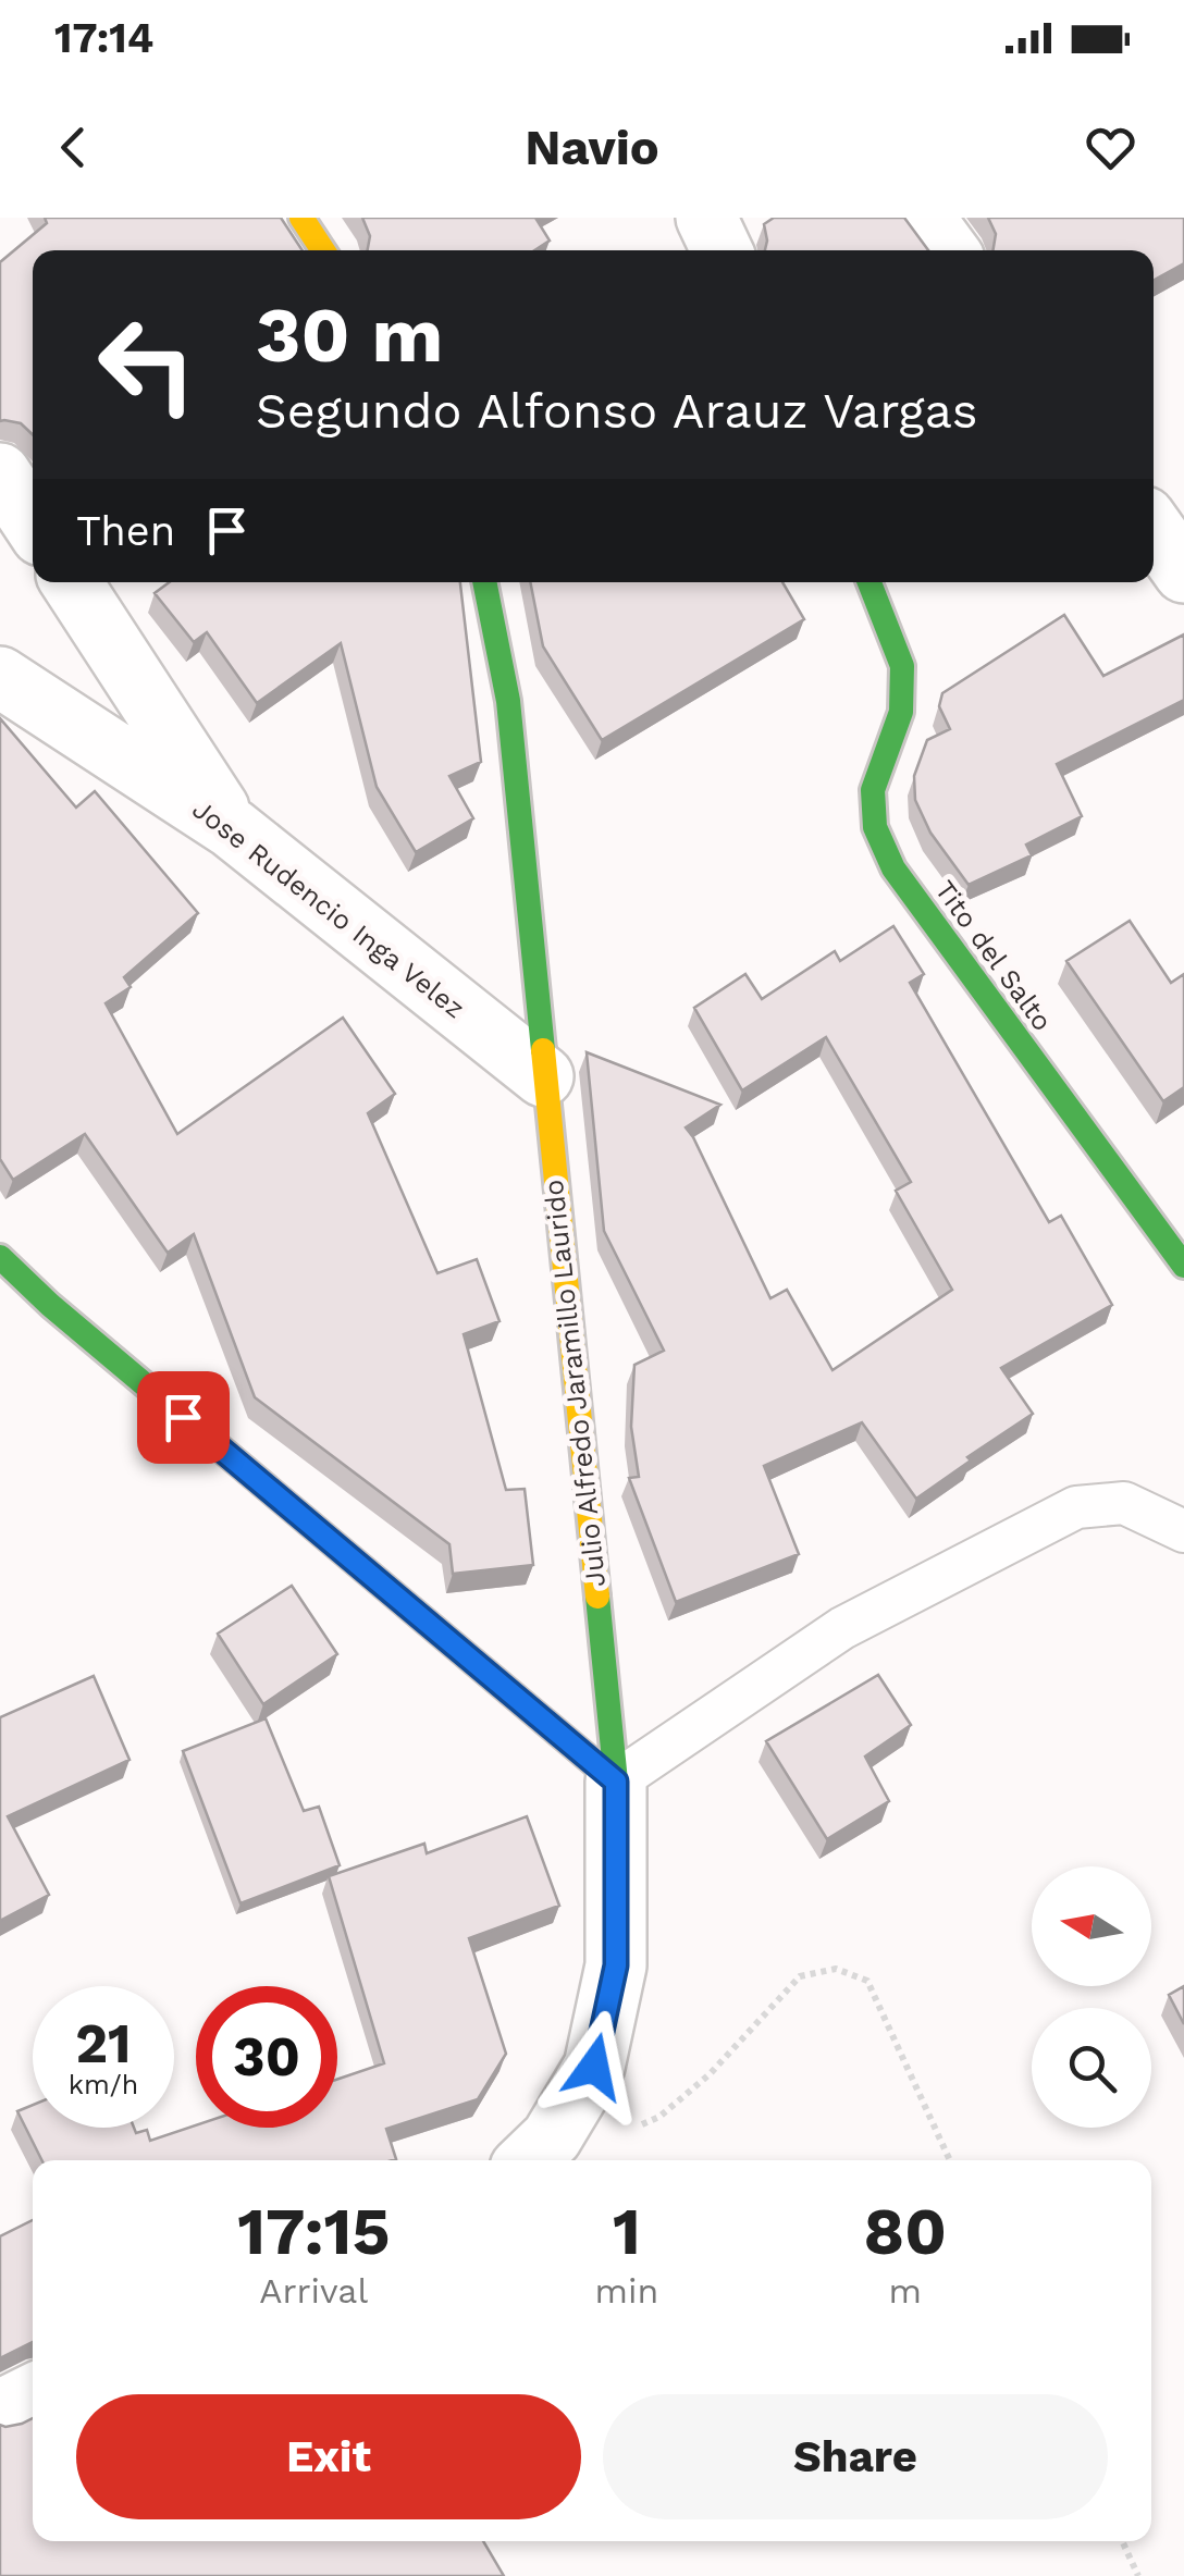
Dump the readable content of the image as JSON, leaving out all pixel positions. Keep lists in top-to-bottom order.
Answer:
{
  "streets": {
    "street": ["Jose Rudencio Inga Velez", "Tito del Salto", "Julio Alfredo Jaramillo Laurido"]
  },
  "crossings": [
    ["Jose Rudencio Inga Velez", "Julio Alfredo Jaramillo Laurido"]
  ],
  "north": "left",
  "page": {
    "status": "17:14",
    "header": "Navio",
    "turn": ["30 m", "Segundo Alfonso Arauz Vargas"],
    "then": "Then",
    "speed": "21 km/h",
    "limit": "30",
    "eta": [
      "17:15",
      "Arrival",
      "1",
      "min",
      "80",
      "m"
    ],
    "buttons": ["Exit", "Share"]
  }
}
